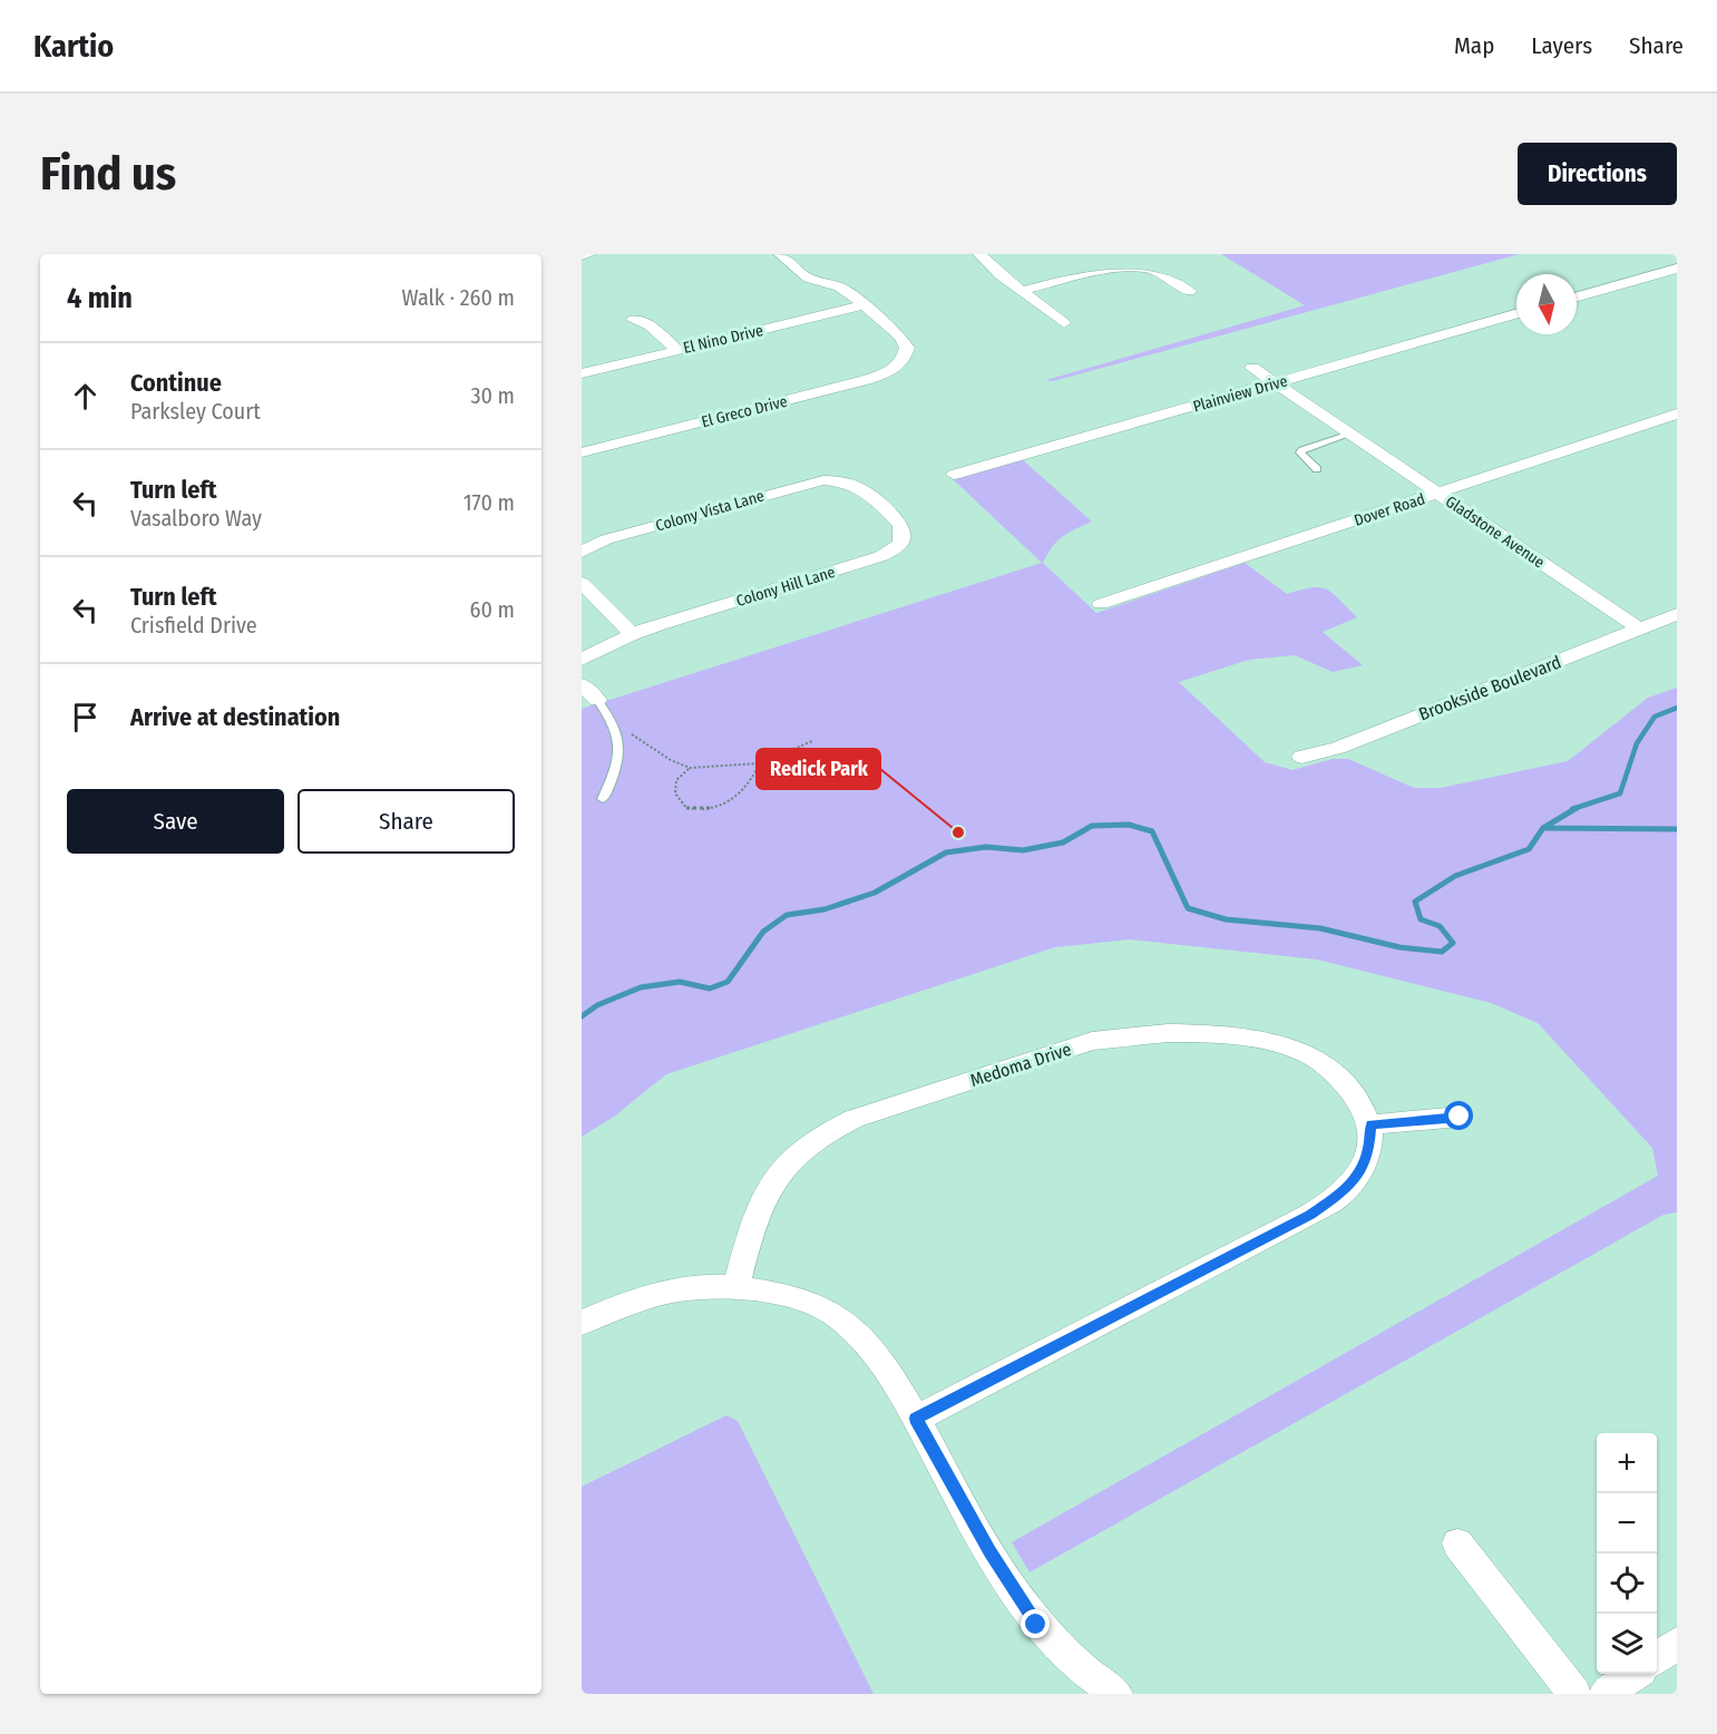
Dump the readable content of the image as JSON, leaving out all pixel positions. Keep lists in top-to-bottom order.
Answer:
{
  "streets": {
    "street": [
      "El Nino Drive",
      "Plainview Drive",
      "El Greco Drive",
      "Dover Road",
      "Colony Vista Lane",
      "Gladstone Avenue",
      "Colony Hill Lane",
      "Brookside Boulevard",
      "Medoma Drive"
    ]
  },
  "crossings": [
    ["El Nino Drive", "El Greco Drive"],
    ["Plainview Drive", "Gladstone Avenue"],
    ["Dover Road", "Gladstone Avenue"],
    ["Colony Vista Lane", "Colony Hill Lane"],
    ["Gladstone Avenue", "Brookside Boulevard"]
  ],
  "places": ["Redick Park"],
  "north": "bottom",
  "page": {
    "header": "Kartio",
    "nav": ["Map", "Layers", "Share"],
    "buttons": [
      "Directions",
      ["Save", "Share"]
    ],
    "title": "Find us",
    "heading": ["4 min", "Walk · 260 m"],
    "list": [
      ["Continue", "Parksley Court", "30 m"],
      ["Turn left", "Vasalboro Way", "170 m"],
      ["Turn left", "Crisfield Drive", "60 m"],
      "Arrive at destination"
    ],
    "map_buttons": ["+", "−"]
  }
}
